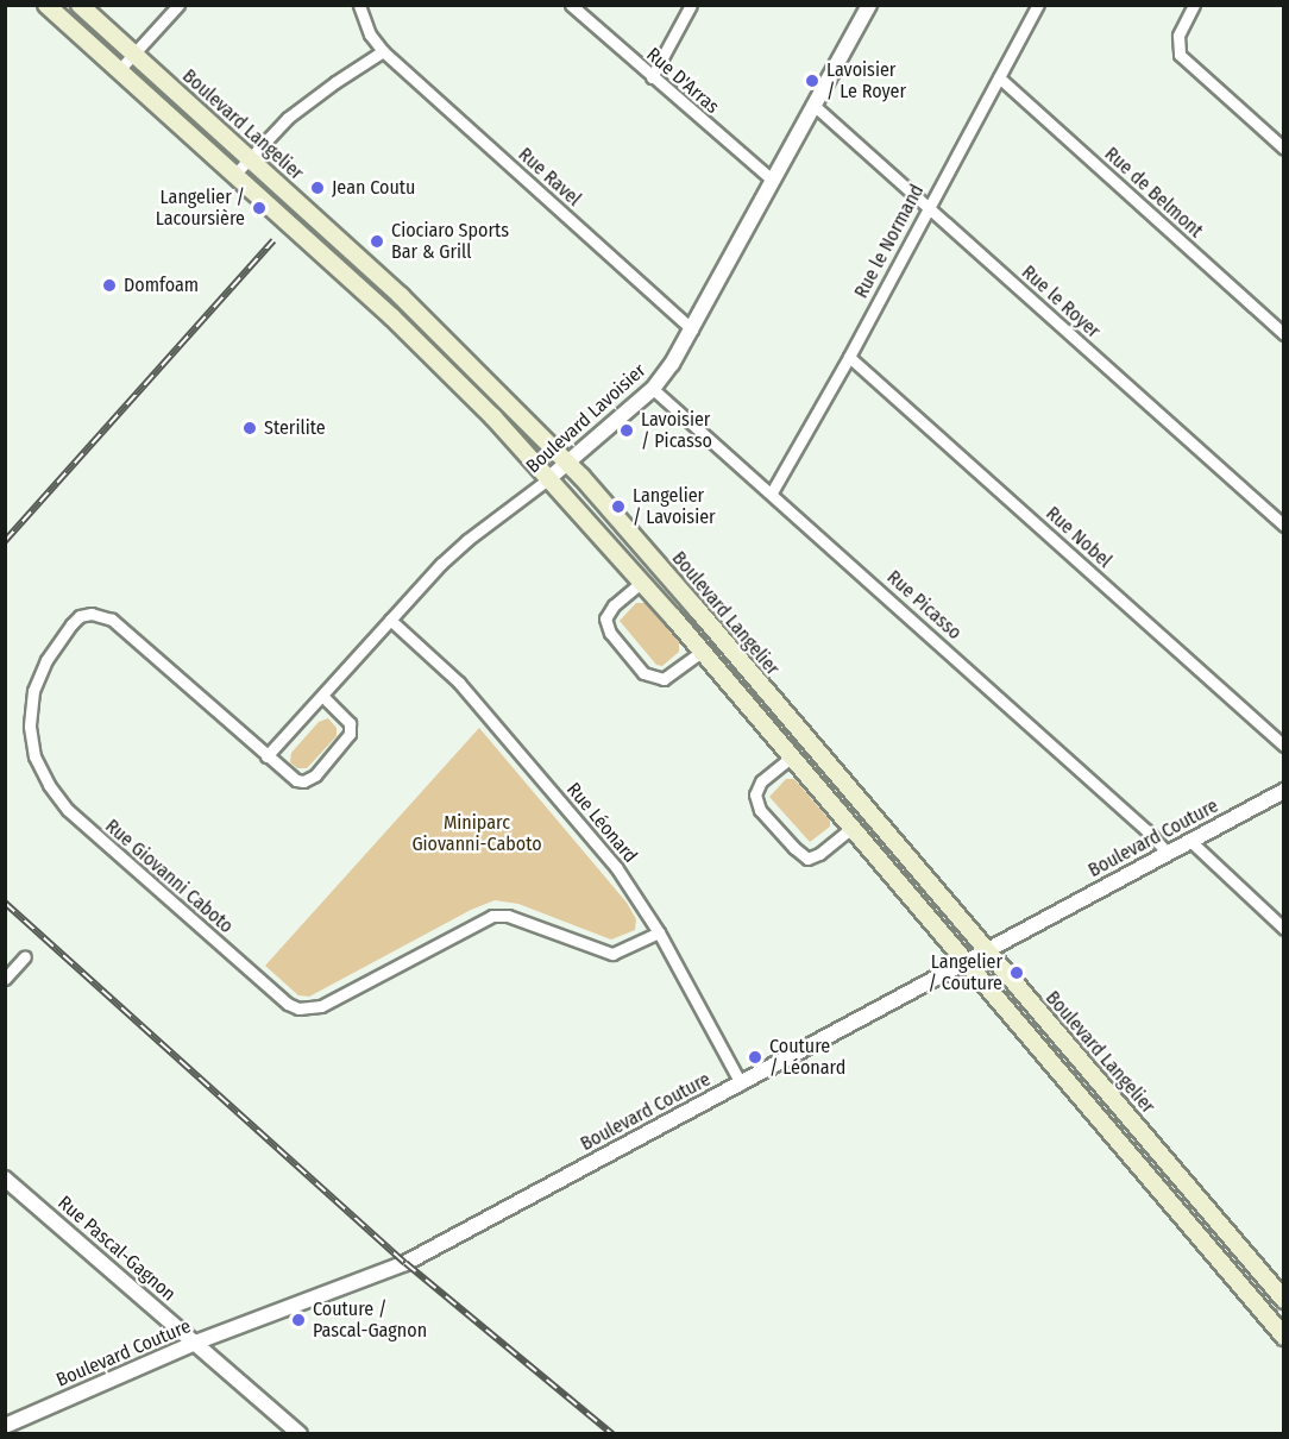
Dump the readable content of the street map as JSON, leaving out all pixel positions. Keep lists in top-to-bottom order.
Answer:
{
  "streets": {
    "main road": ["Boulevard Langelier"],
    "street": [
      "Rue D'Arras",
      "Rue Ravel",
      "Rue de Belmont",
      "Rue le Normand",
      "Rue le Royer",
      "Boulevard Lavoisier",
      "Rue Nobel",
      "Rue Picasso",
      "Rue Léonard",
      "Boulevard Couture",
      "Rue Giovanni Caboto",
      "Rue Pascal-Gagnon"
    ]
  },
  "crossings": [
    ["Rue D'Arras", "Boulevard Lavoisier"],
    ["Boulevard Langelier", "Boulevard Lavoisier"],
    ["Boulevard Langelier", "Boulevard Couture"],
    ["Rue Ravel", "Boulevard Lavoisier"],
    ["Rue de Belmont", "Rue le Normand"],
    ["Rue le Normand", "Rue le Royer"],
    ["Rue le Normand", "Rue Nobel"],
    ["Rue le Normand", "Rue Picasso"],
    ["Rue le Royer", "Boulevard Lavoisier"],
    ["Boulevard Lavoisier", "Rue Picasso"],
    ["Boulevard Lavoisier", "Rue Léonard"],
    ["Boulevard Lavoisier", "Rue Giovanni Caboto"],
    ["Rue Picasso", "Boulevard Couture"],
    ["Rue Léonard", "Boulevard Couture"],
    ["Rue Léonard", "Rue Giovanni Caboto"],
    ["Boulevard Couture", "Rue Pascal-Gagnon"]
  ],
  "parks": ["Miniparc Giovanni-Caboto"],
  "places": [
    "Lavoisier / Le Royer",
    "Jean Coutu",
    "Langelier / Lacoursière",
    "Ciociaro Sports Bar & Grill",
    "Domfoam",
    "Sterilite",
    "Lavoisier / Picasso",
    "Langelier / Lavoisier",
    "Langelier / Couture",
    "Couture / Léonard",
    "Couture / Pascal-Gagnon"
  ]
}
